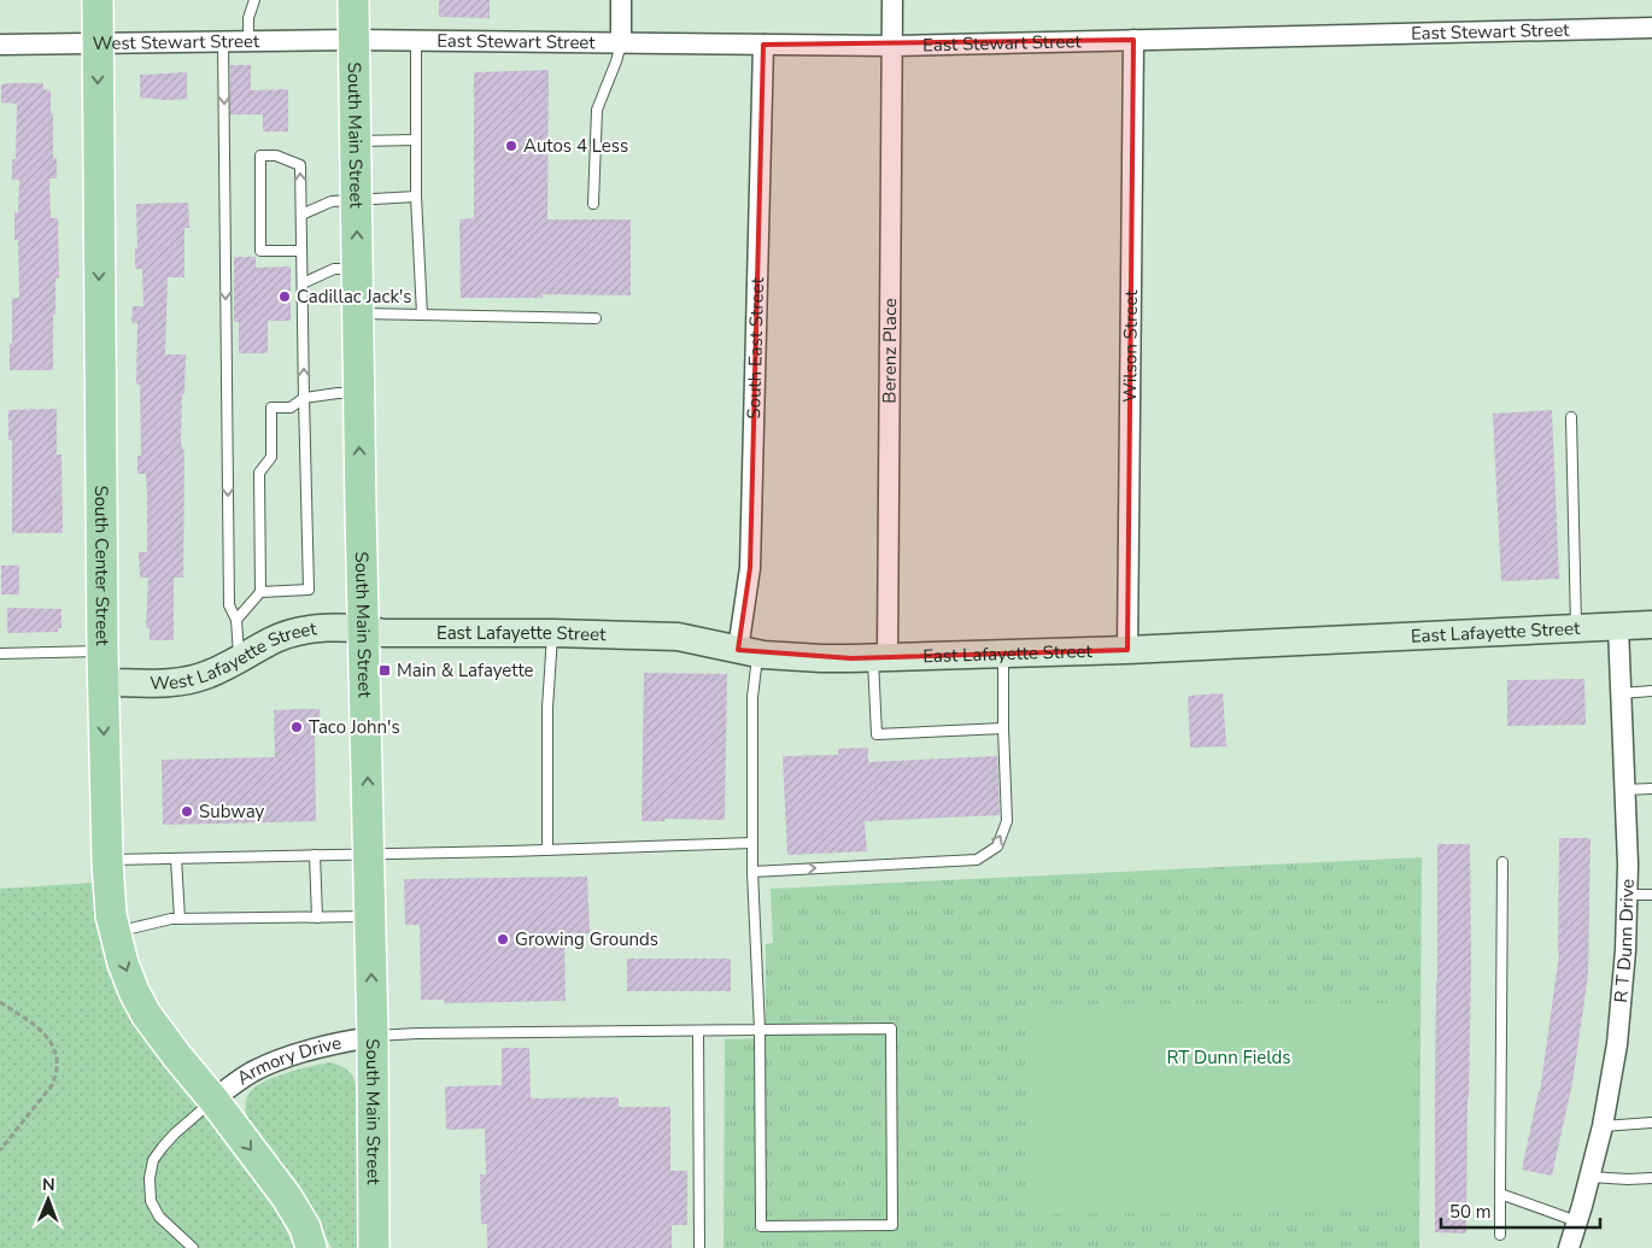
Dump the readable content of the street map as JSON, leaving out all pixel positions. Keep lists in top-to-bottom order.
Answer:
{
  "streets": {
    "main road": ["South Main Street", "South Center Street"],
    "street": [
      "East Stewart Street",
      "West Stewart Street",
      "Wilson Street",
      "South East Street",
      "Berenz Place",
      "East Lafayette Street",
      "West Lafayette Street",
      "R T Dunn Drive",
      "Armory Drive"
    ]
  },
  "crossings": [
    ["East Stewart Street", "West Stewart Street"],
    ["East Stewart Street", "South Main Street"],
    ["East Stewart Street", "Wilson Street"],
    ["East Stewart Street", "South East Street"],
    ["East Stewart Street", "Berenz Place"],
    ["West Stewart Street", "South Main Street"],
    ["West Stewart Street", "South Center Street"],
    ["South Main Street", "East Lafayette Street"],
    ["South Main Street", "West Lafayette Street"],
    ["South Main Street", "Armory Drive"],
    ["Wilson Street", "East Lafayette Street"],
    ["South East Street", "East Lafayette Street"],
    ["Berenz Place", "East Lafayette Street"],
    ["South Center Street", "West Lafayette Street"],
    ["South Center Street", "Armory Drive"],
    ["East Lafayette Street", "West Lafayette Street"],
    ["East Lafayette Street", "R T Dunn Drive"]
  ],
  "one_way": ["South Main Street", "South Center Street"],
  "parks": ["RT Dunn Fields"],
  "places": {
    "other": [
      "Autos 4 Less",
      "Cadillac Jack's",
      "Taco John's",
      "Subway",
      "Growing Grounds"
    ],
    "transit": ["Main & Lafayette"]
  },
  "scale_bar": "50 m",
  "north": "top"
}
